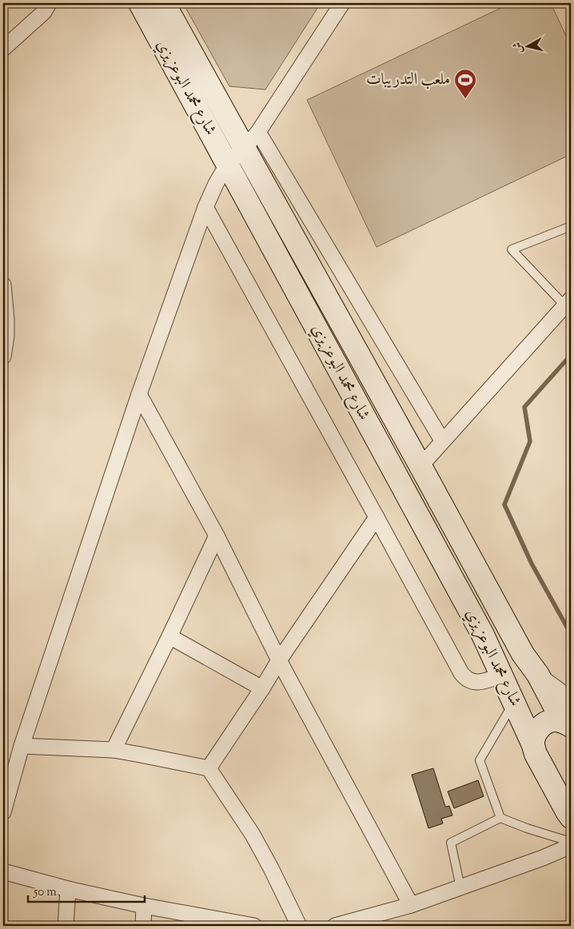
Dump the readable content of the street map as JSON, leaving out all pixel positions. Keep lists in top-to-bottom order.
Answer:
{
  "streets": {
    "main road": ["شارع محمد البوعزيزي"]
  },
  "places": {
    "sports": ["ملعب التدريبات"]
  },
  "scale_bar": "50 m",
  "north": "left"
}
